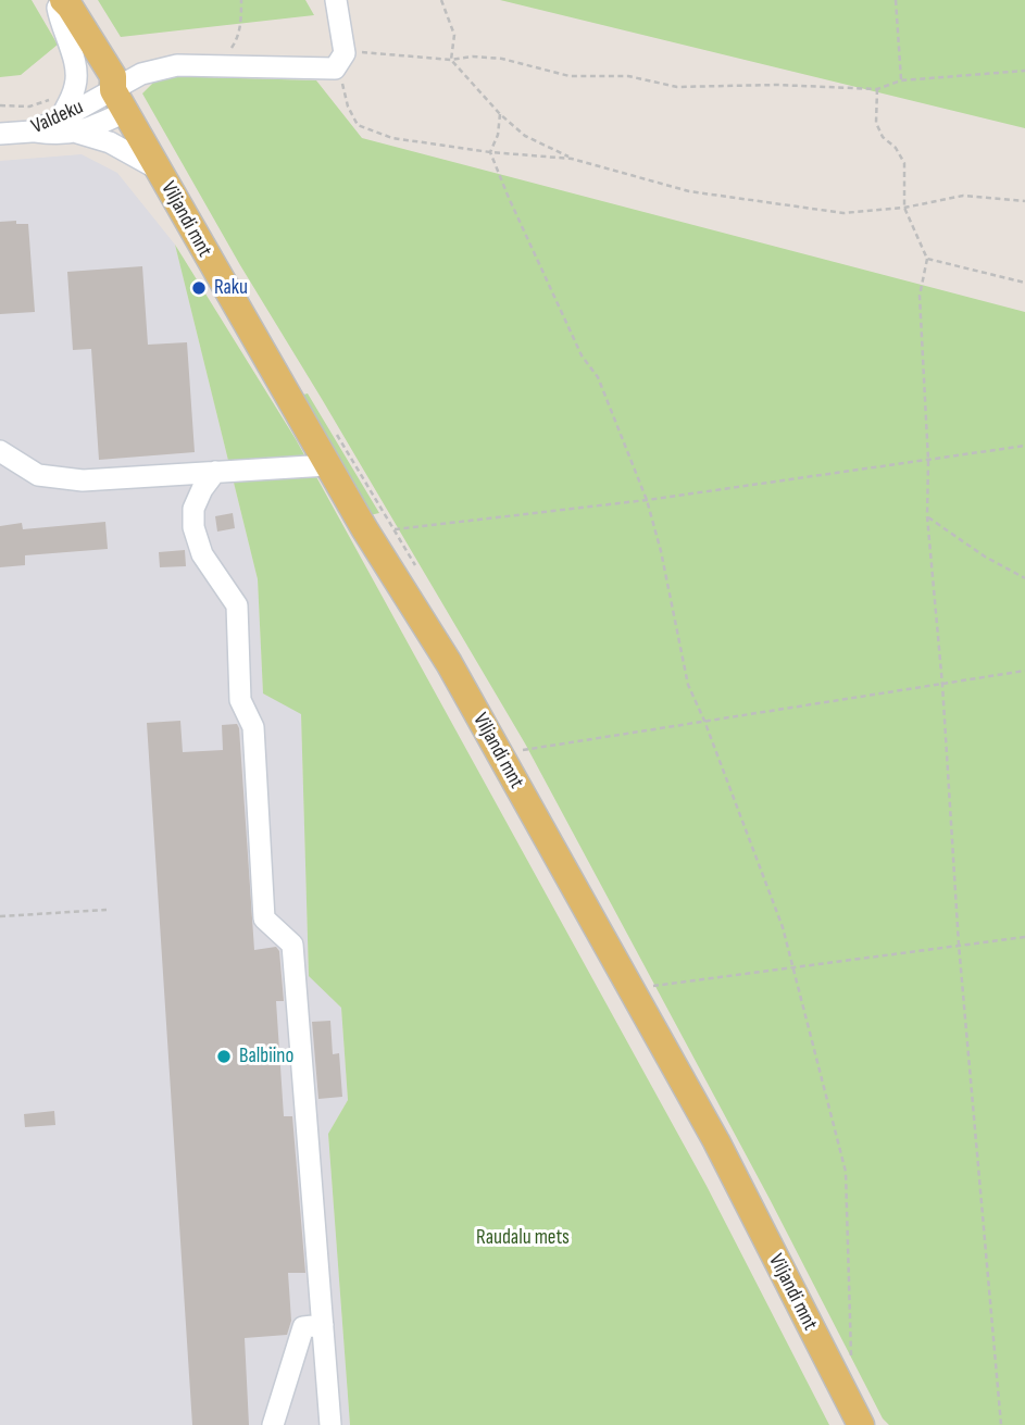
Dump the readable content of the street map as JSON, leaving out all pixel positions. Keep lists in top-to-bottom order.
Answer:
{
  "streets": {
    "main road": ["Viljandi mnt"],
    "street": ["Valdeku"]
  },
  "crossings": [
    ["Valdeku", "Viljandi mnt"]
  ],
  "parks": ["Raudalu mets"],
  "places": ["Raku", "Balbiino"]
}
